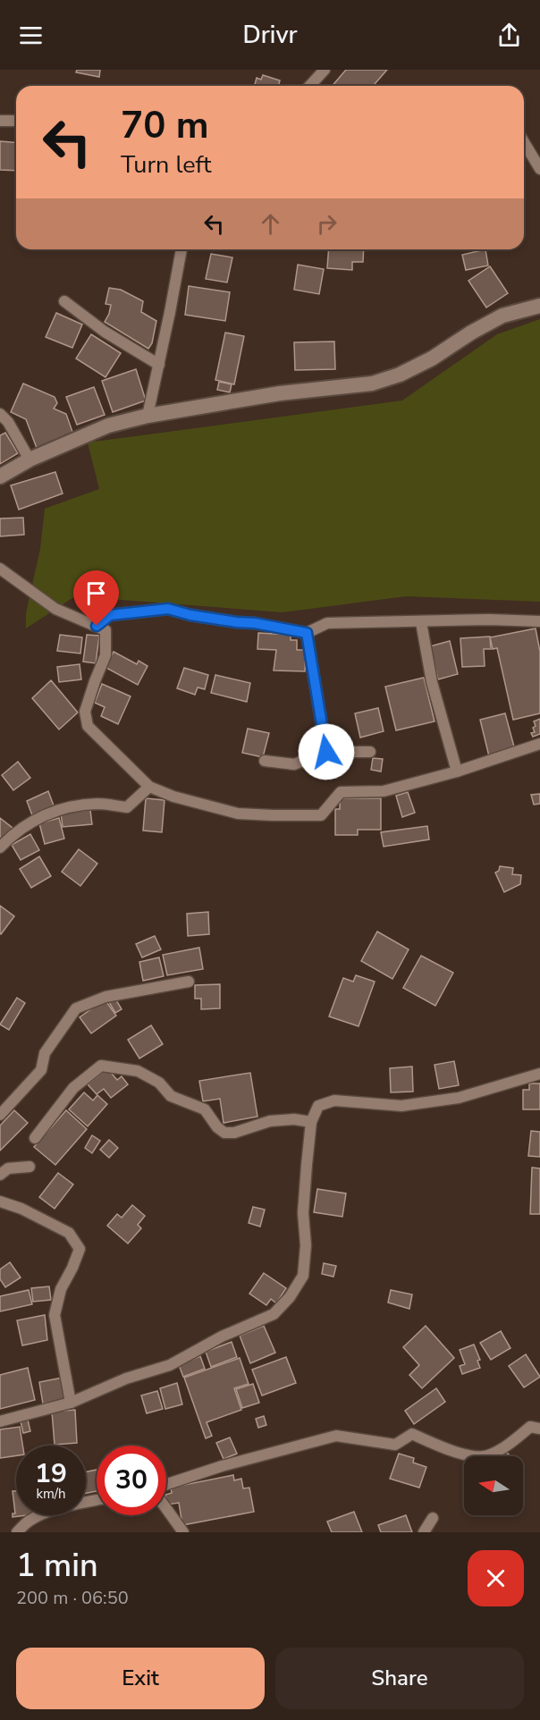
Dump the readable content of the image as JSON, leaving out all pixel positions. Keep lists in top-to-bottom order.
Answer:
{
  "north": "left",
  "page": {
    "header": "Drivr",
    "turn": ["70 m", "Turn left"],
    "speed": "19 km/h",
    "limit": "30",
    "heading": ["1 min", "200 m · 06:50"],
    "buttons": ["Exit", "Share"]
  }
}
